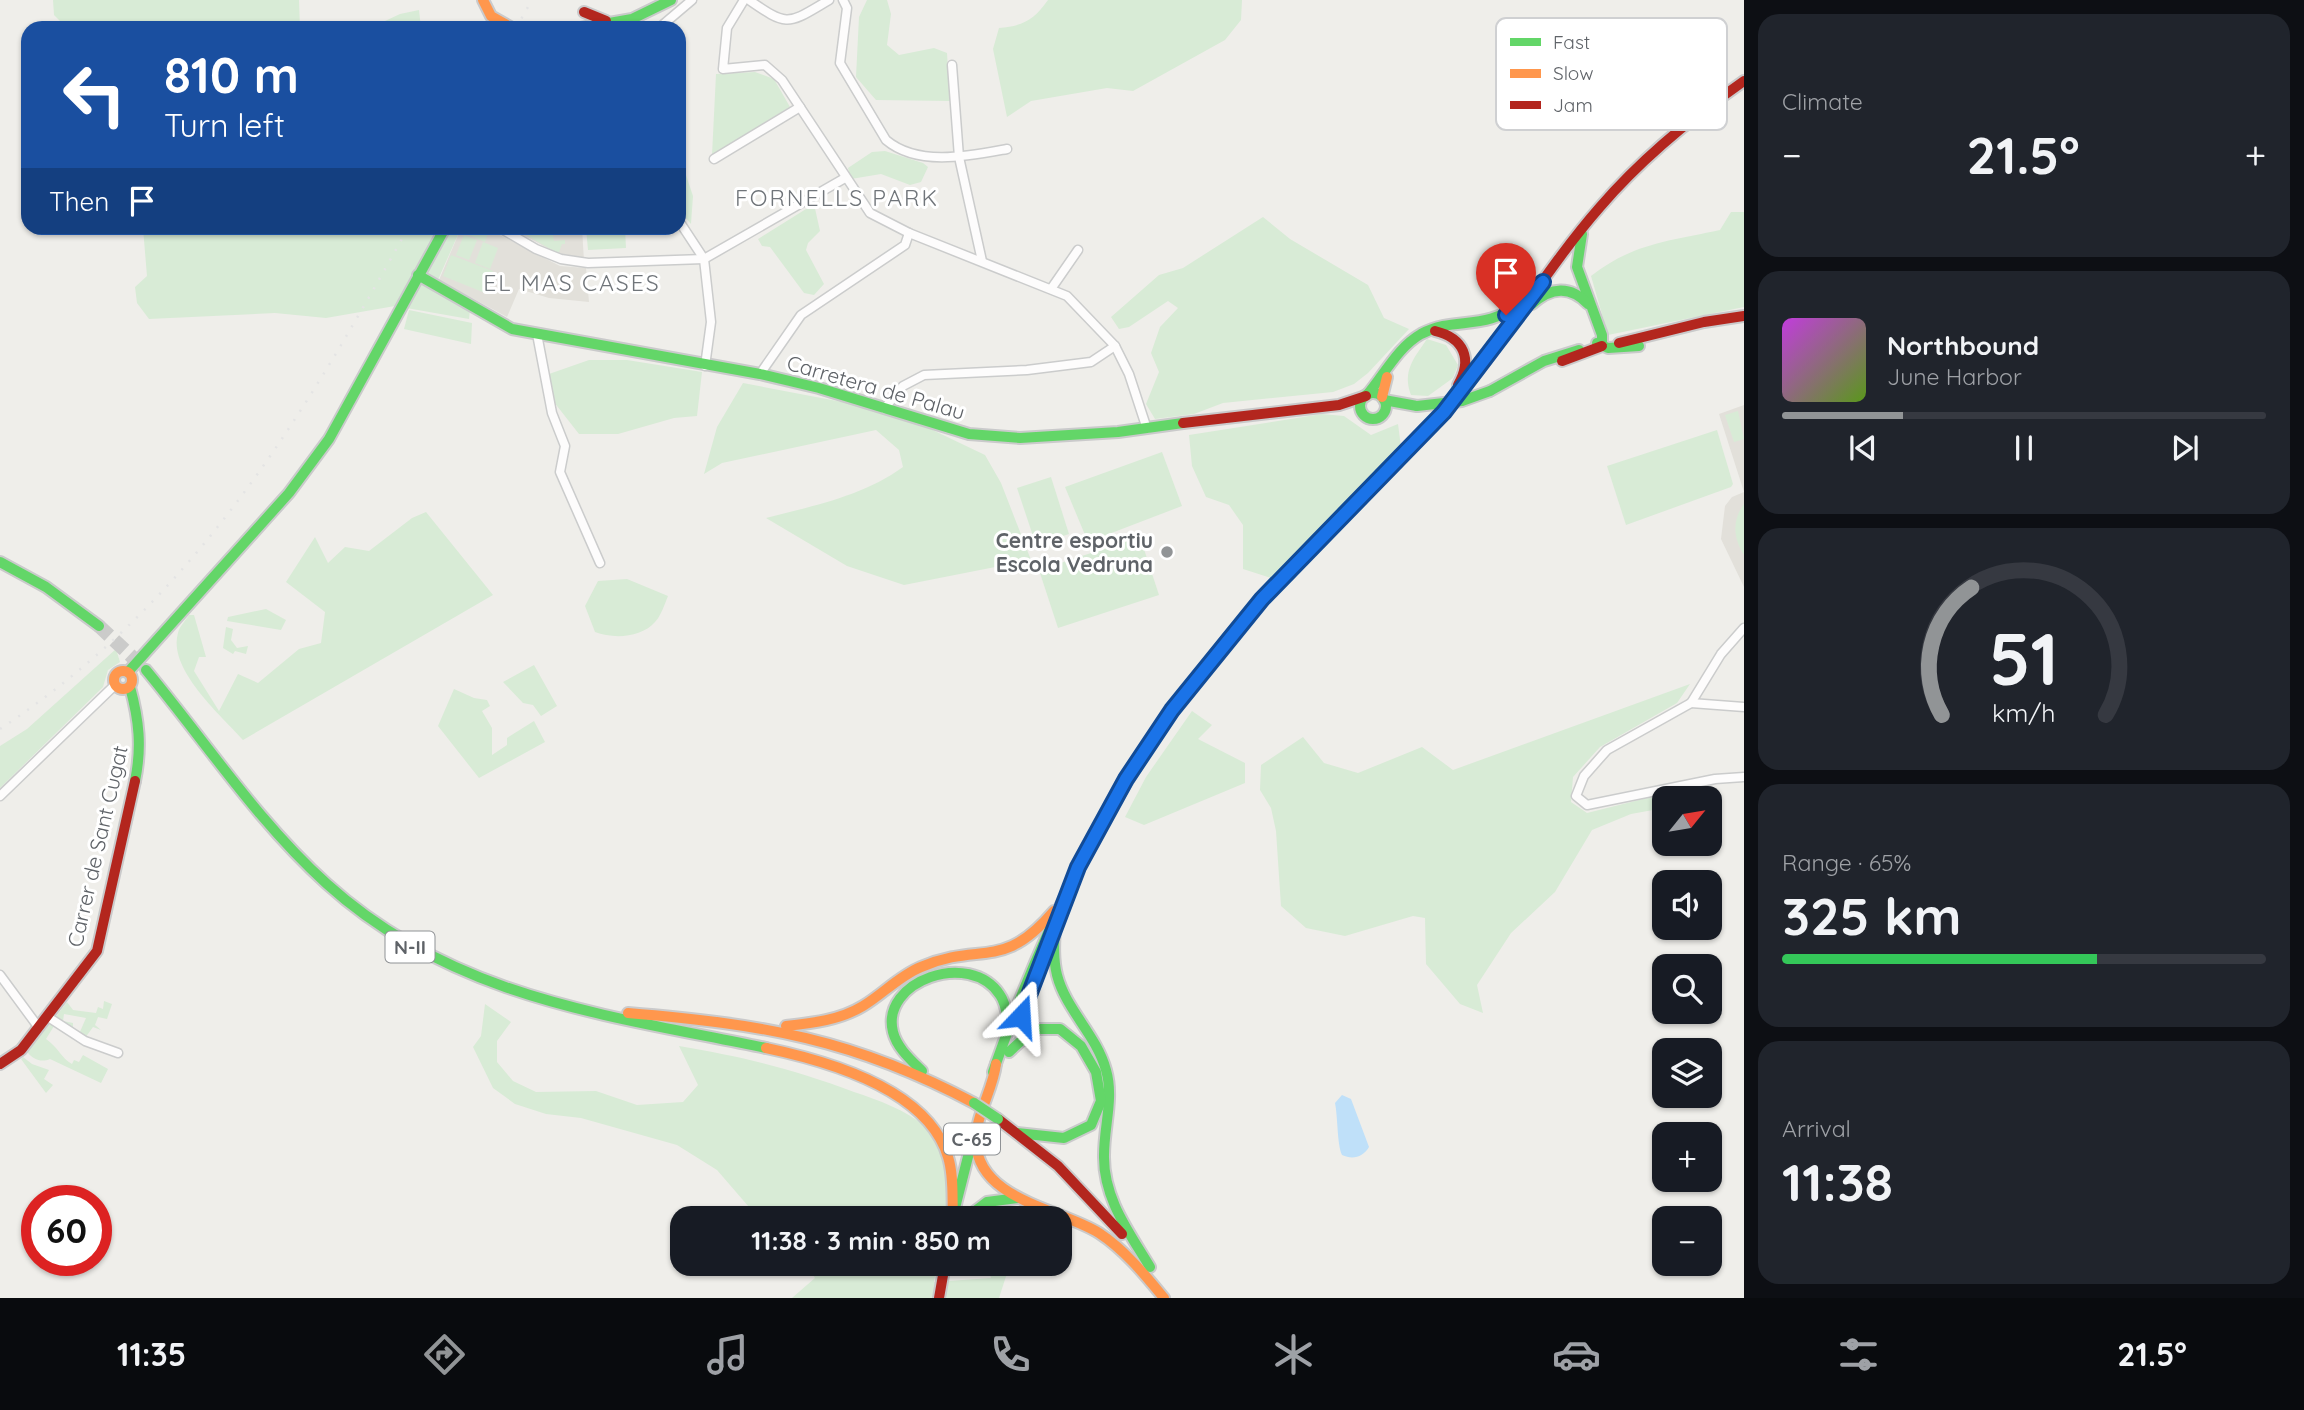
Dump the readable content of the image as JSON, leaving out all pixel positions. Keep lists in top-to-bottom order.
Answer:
{
  "streets": {
    "main road": [
      "Carretera de Palau",
      "Carrer de Sant Cugat",
      "N-II",
      "C-65"
    ]
  },
  "districts": ["FORNELLS PARK", "EL MAS CASES"],
  "places": ["Centre esportiu Escola Vedruna"],
  "legend": ["Fast", "Slow", "Jam"],
  "north": "top right",
  "page": {
    "tile": [
      "Climate",
      ["Range · 65%", "325 km"],
      ["Arrival", "11:38"]
    ],
    "turn": ["810 m", "Turn left"],
    "heat": ["−", "21.5°", "+"],
    "then": "Then",
    "song": ["Northbound", "June Harbor"],
    "map_buttons": ["+", "−"],
    "limit": "60",
    "trip": "11:38 · 3 min · 850 m",
    "tabs": ["11:35", "21.5°"],
    "gauge": ["51", "km/h"]
  }
}
